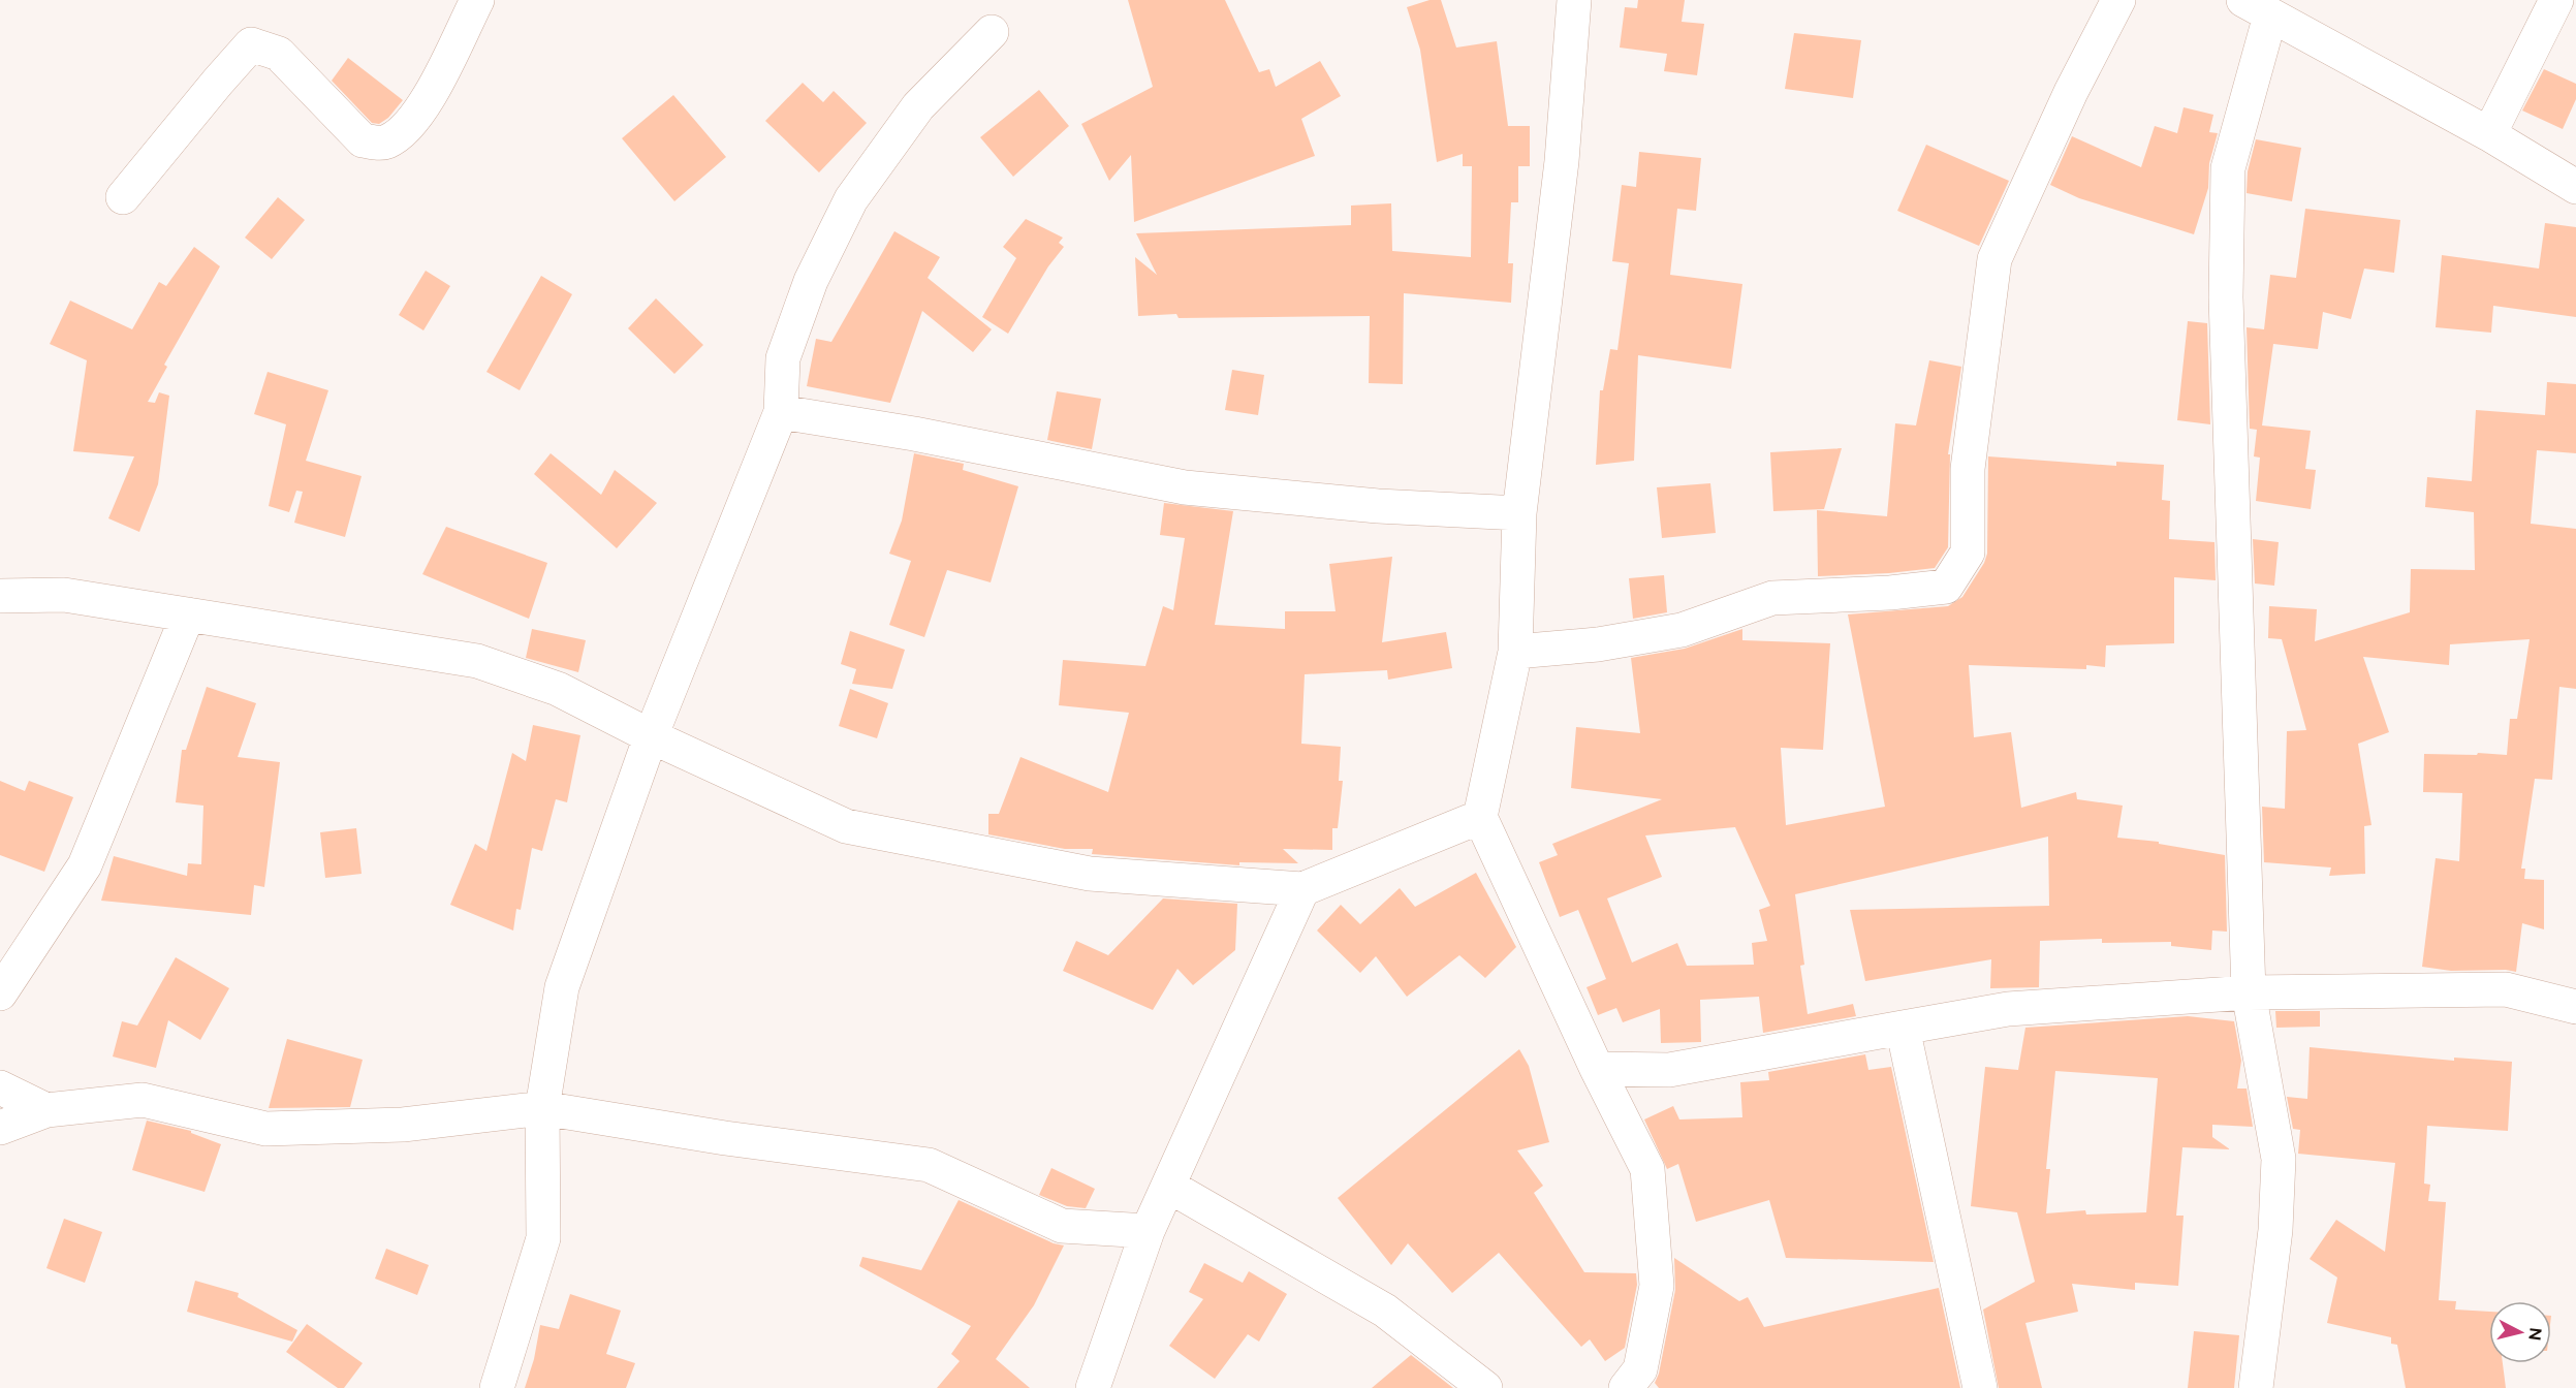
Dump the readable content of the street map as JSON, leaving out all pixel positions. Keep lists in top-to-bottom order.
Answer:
{
  "north": "right"
}
